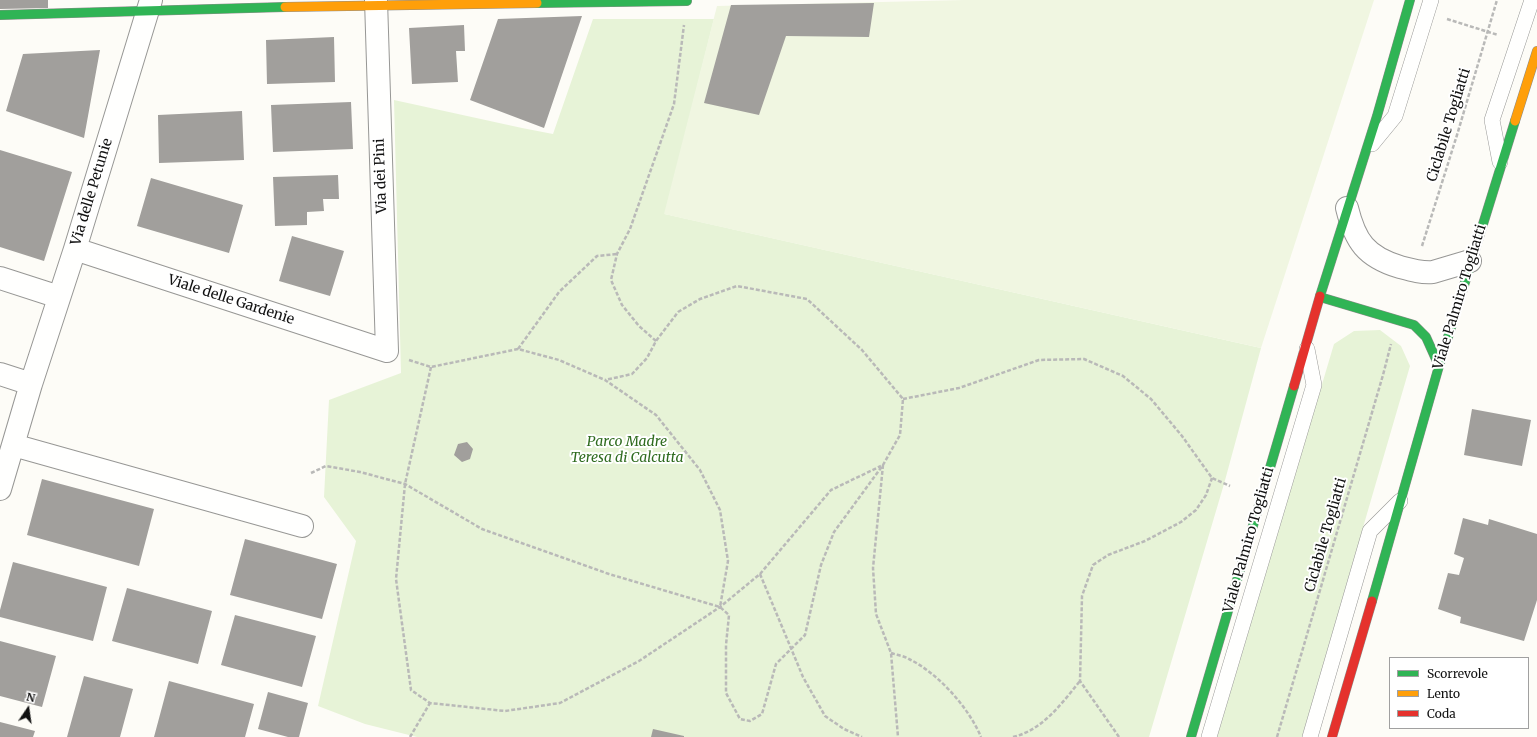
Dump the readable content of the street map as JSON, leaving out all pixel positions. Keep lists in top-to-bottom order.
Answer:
{
  "streets": {
    "main road": ["Viale Palmiro Togliatti"],
    "street": ["Via dei Pini", "Via delle Petunie", "Viale delle Gardenie"],
    "path": ["Ciclabile Togliatti"]
  },
  "crossings": [
    ["Via dei Pini", "Viale delle Gardenie"],
    ["Via delle Petunie", "Viale delle Gardenie"]
  ],
  "parks": ["Parco Madre Teresa di Calcutta"],
  "legend": ["Scorrevole", "Lento", "Coda"],
  "north": "top"
}
